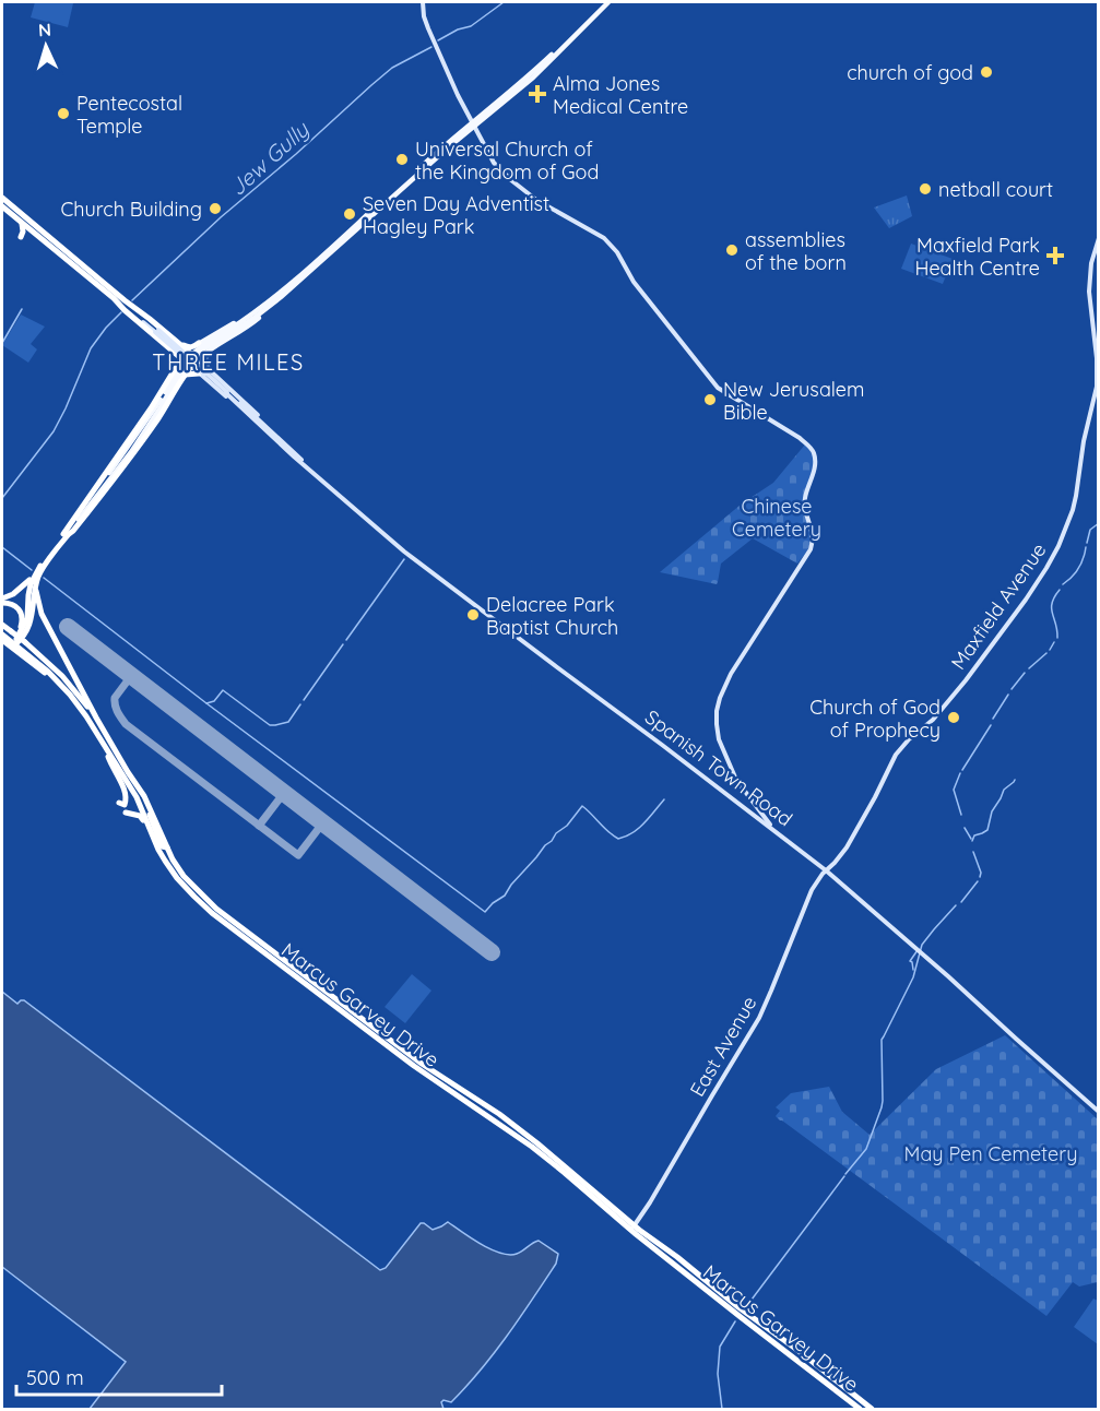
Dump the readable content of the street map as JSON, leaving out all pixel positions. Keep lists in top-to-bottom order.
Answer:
{
  "streets": {
    "highway": ["Spanish Town Road", "Marcus Garvey Drive"],
    "main road": ["Maxfield Avenue", "East Avenue"]
  },
  "crossings": [
    ["Maxfield Avenue", "Spanish Town Road"],
    ["Maxfield Avenue", "East Avenue"],
    ["Spanish Town Road", "East Avenue"],
    ["Marcus Garvey Drive", "East Avenue"]
  ],
  "districts": ["THREE MILES"],
  "water": ["Jew Gully"],
  "parks": ["Chinese Cemetery", "May Pen Cemetery"],
  "places": {
    "other": [
      "church of god",
      "Pentecostal Temple",
      "Universal Church of the Kingdom of God",
      "netball court",
      "Church Building",
      "Seven Day Adventist Hagley Park",
      "assemblies of the born",
      "New Jerusalem Bible",
      "Delacree Park Baptist Church",
      "Church of God of Prophecy"
    ],
    "health": ["Alma Jones Medical Centre", "Maxfield Park Health Centre"]
  },
  "scale_bar": "500 m",
  "north": "top"
}
